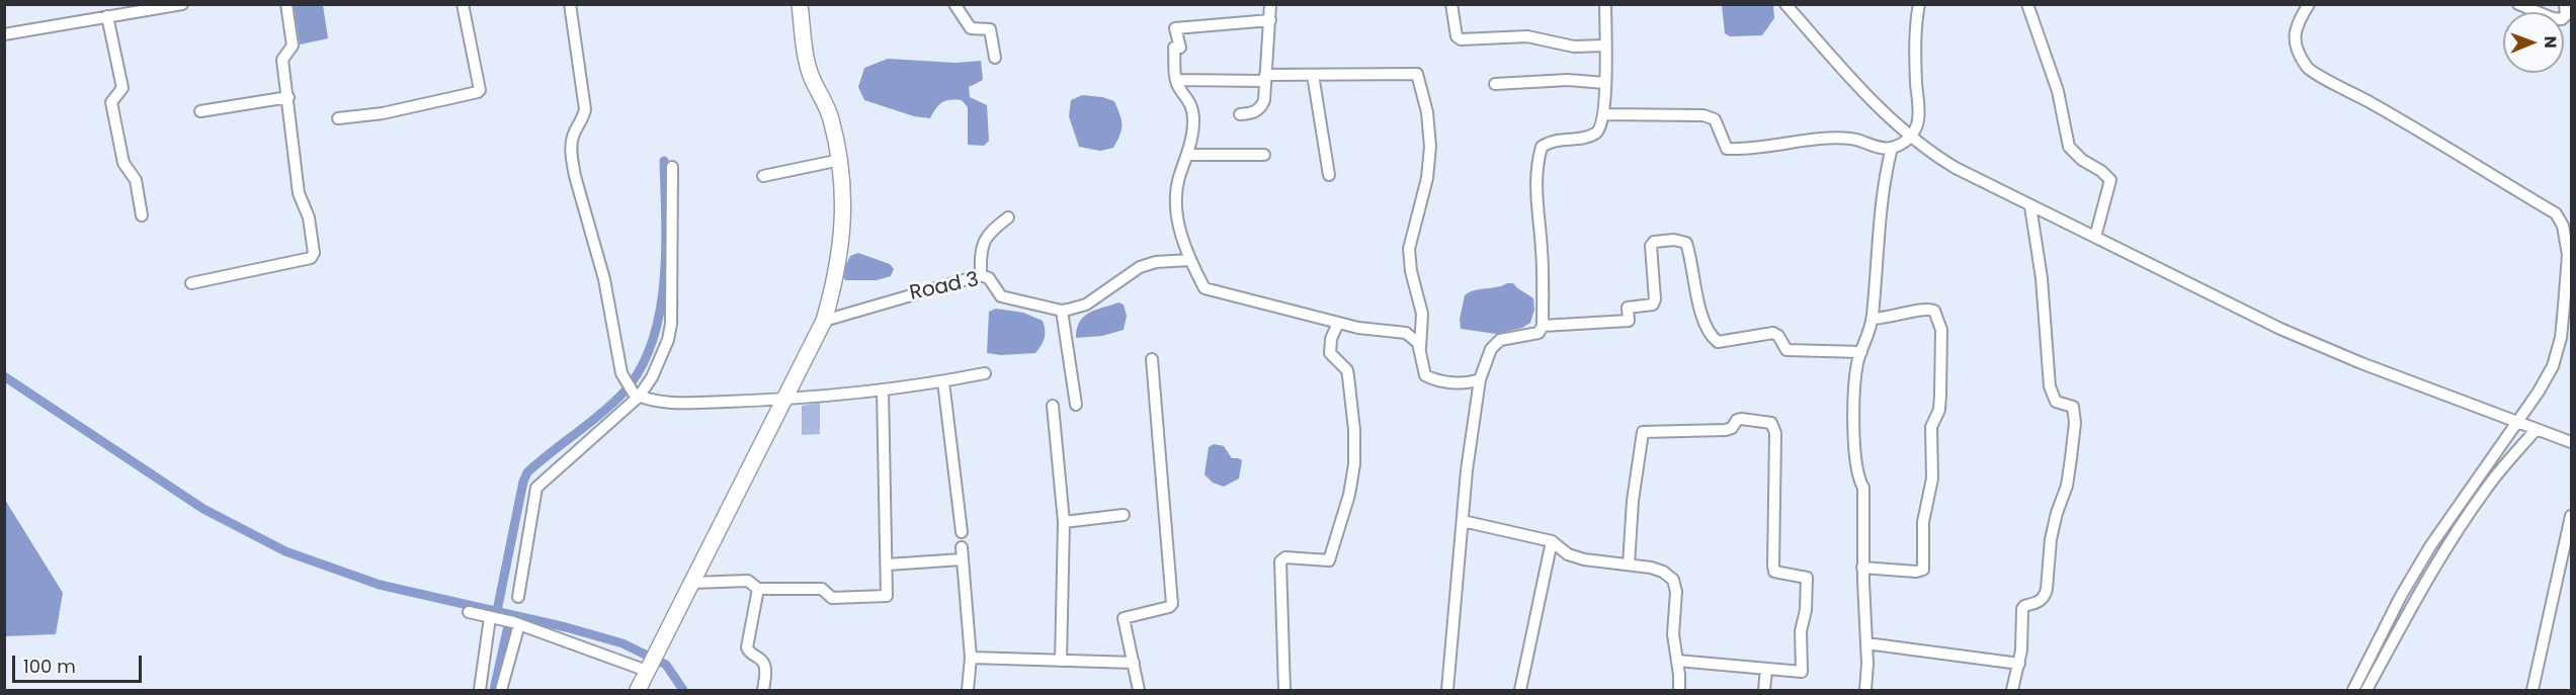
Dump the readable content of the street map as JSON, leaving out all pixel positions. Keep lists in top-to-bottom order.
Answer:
{
  "streets": {
    "street": ["Road 3"]
  },
  "scale_bar": "100 m",
  "north": "right"
}
